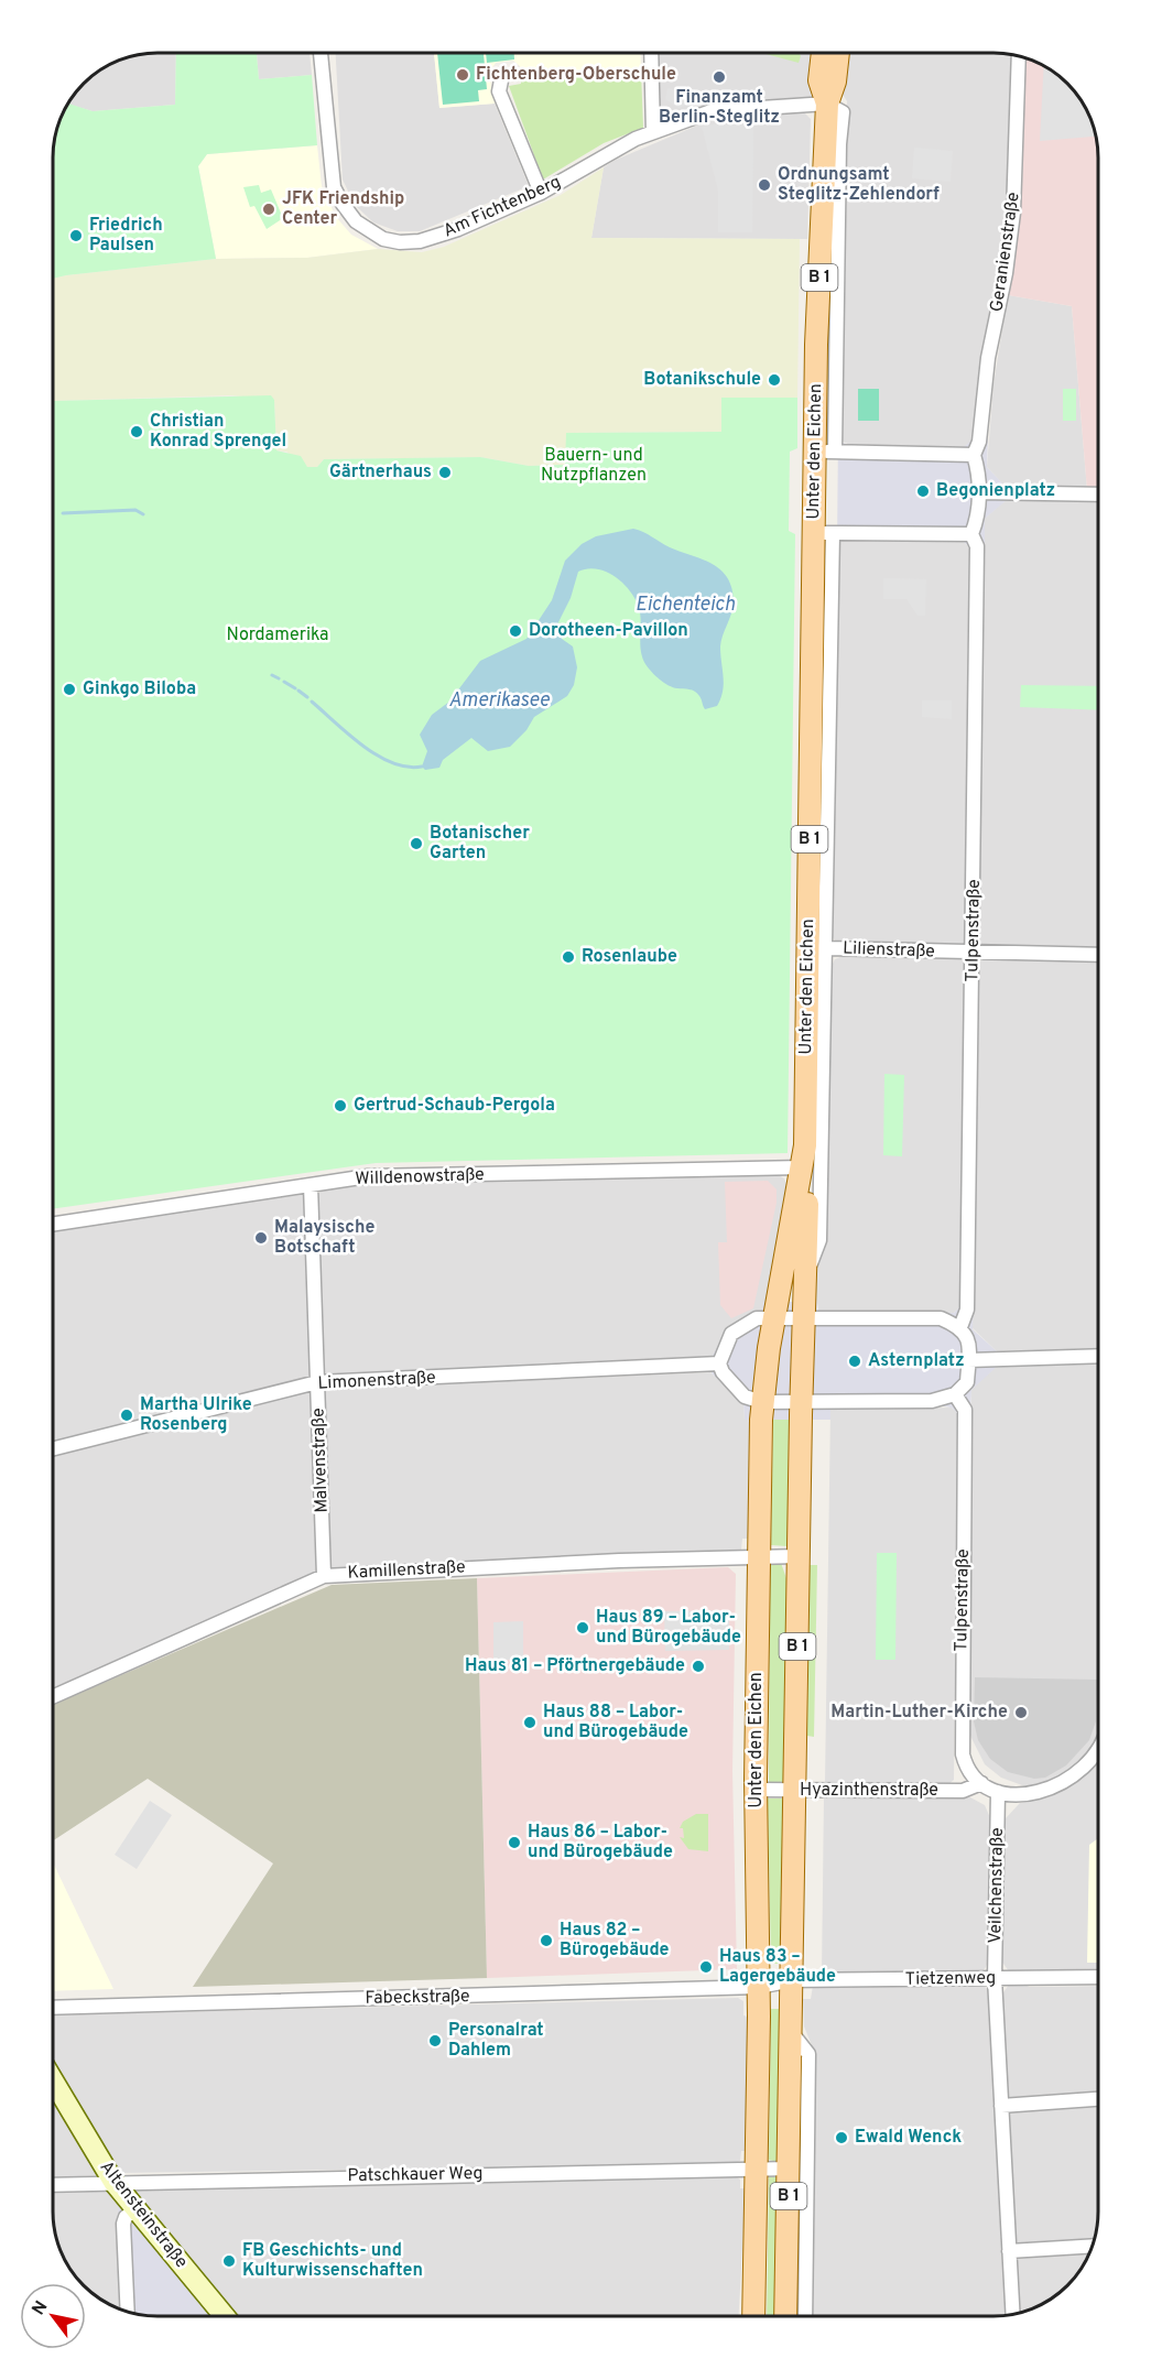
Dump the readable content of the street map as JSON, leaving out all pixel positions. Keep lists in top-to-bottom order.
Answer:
{
  "streets": {
    "main road": ["B 1", "Unter den Eichen", "Altensteinstraße"],
    "street": [
      "Am Fichtenberg",
      "Geranienstraße",
      "Tulpenstraße",
      "Lilienstraße",
      "Willdenowstraße",
      "Limonenstraße",
      "Malvenstraße",
      "Kamillenstraße",
      "Hyazinthenstraße",
      "Veilchenstraße",
      "Tietzenweg",
      "Fabeckstraße",
      "Patschkauer Weg"
    ]
  },
  "crossings": [
    ["Am Fichtenberg", "B 1"],
    ["Am Fichtenberg", "Unter den Eichen"],
    ["B 1", "Unter den Eichen"],
    ["Unter den Eichen", "Lilienstraße"],
    ["Unter den Eichen", "Willdenowstraße"],
    ["Unter den Eichen", "Kamillenstraße"],
    ["Unter den Eichen", "Hyazinthenstraße"],
    ["Unter den Eichen", "Tietzenweg"],
    ["Unter den Eichen", "Fabeckstraße"],
    ["Unter den Eichen", "Patschkauer Weg"],
    ["Tulpenstraße", "Lilienstraße"],
    ["Tulpenstraße", "Hyazinthenstraße"],
    ["Tulpenstraße", "Veilchenstraße"],
    ["Willdenowstraße", "Malvenstraße"],
    ["Limonenstraße", "Malvenstraße"],
    ["Malvenstraße", "Kamillenstraße"],
    ["Veilchenstraße", "Tietzenweg"],
    ["Tietzenweg", "Fabeckstraße"],
    ["Patschkauer Weg", "Altensteinstraße"]
  ],
  "water": ["Eichenteich", "Amerikasee"],
  "parks": ["Bauern- und Nutzpflanzen", "Nordamerika"],
  "places": [
    "Fichtenberg-Oberschule",
    "Finanzamt Berlin-Steglitz",
    "Ordnungsamt Steglitz-Zehlendorf",
    "JFK Friendship Center",
    "Friedrich Paulsen",
    "Botanikschule",
    "Christian Konrad Sprengel",
    "Gärtnerhaus",
    "Begonienplatz",
    "Dorotheen-Pavillon",
    "Ginkgo Biloba",
    "Botanischer Garten",
    "Rosenlaube",
    "Gertrud-Schaub-Pergola",
    "Malaysische Botschaft",
    "Asternplatz",
    "Martha Ulrike Rosenberg",
    "Haus 89 – Labor- und Bürogebäude",
    "Haus 81 – Pförtnergebäude",
    "Martin-Luther-Kirche",
    "Haus 88 – Labor- und Bürogebäude",
    "Haus 86 – Labor- und Bürogebäude",
    "Haus 82 – Bürogebäude",
    "Haus 83 – Lagergebäude",
    "Personalrat Dahlem",
    "Ewald Wenck",
    "FB Geschichts- und Kulturwissenschaften"
  ],
  "north": "top left"
}
